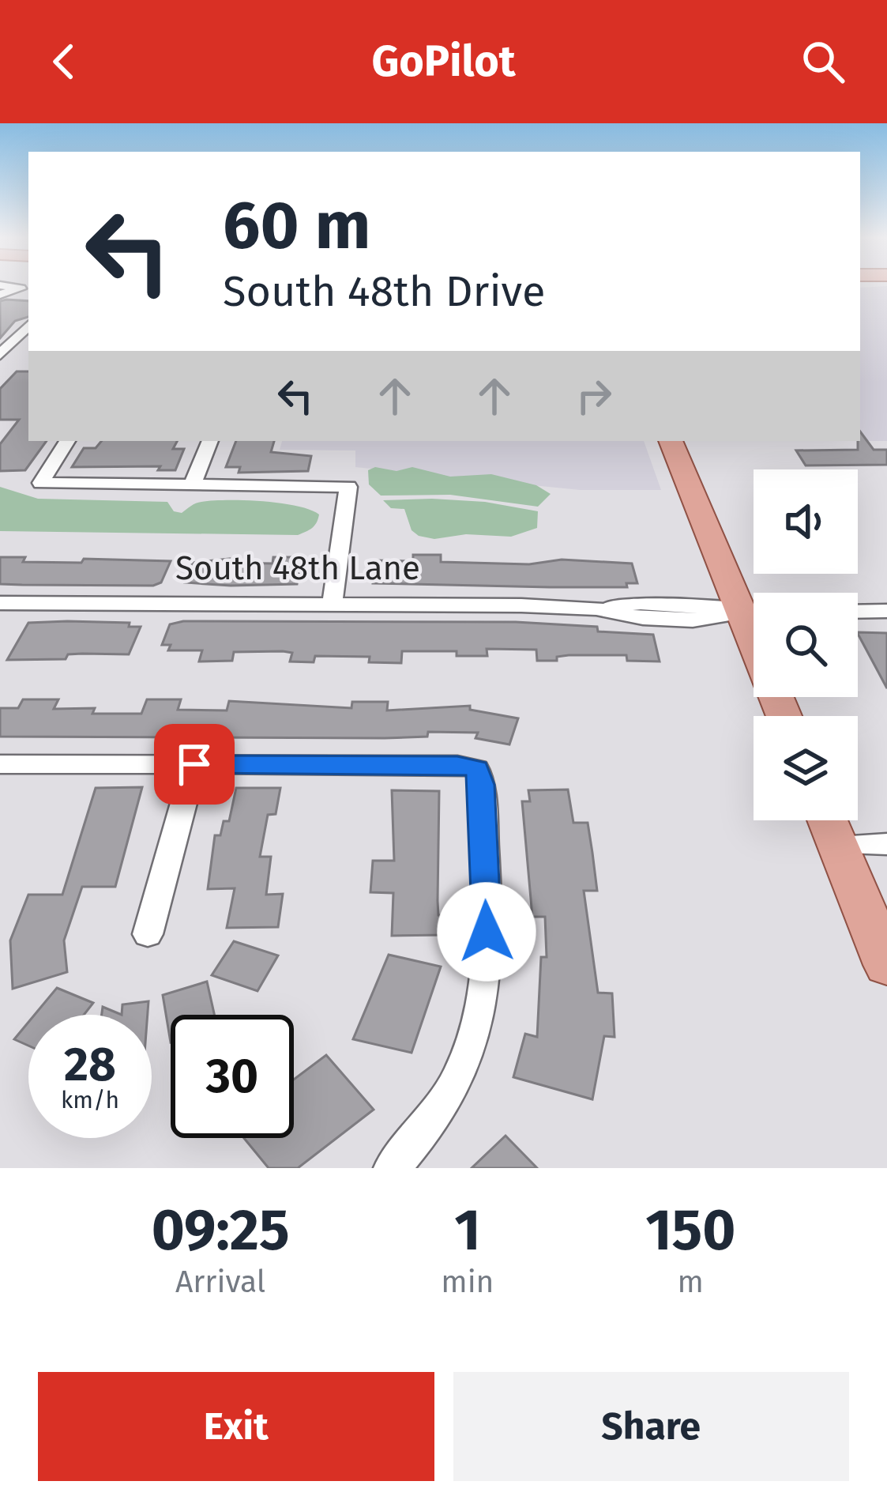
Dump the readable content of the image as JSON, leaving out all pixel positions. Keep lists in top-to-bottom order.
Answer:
{
  "streets": {
    "street": ["South 48th Lane"]
  },
  "page": {
    "header": "GoPilot",
    "turn": ["60 m", "South 48th Drive"],
    "speed": "28 km/h",
    "limit": "30",
    "eta": [
      "09:25",
      "Arrival",
      "1",
      "min",
      "150",
      "m"
    ],
    "buttons": ["Exit", "Share"]
  }
}
